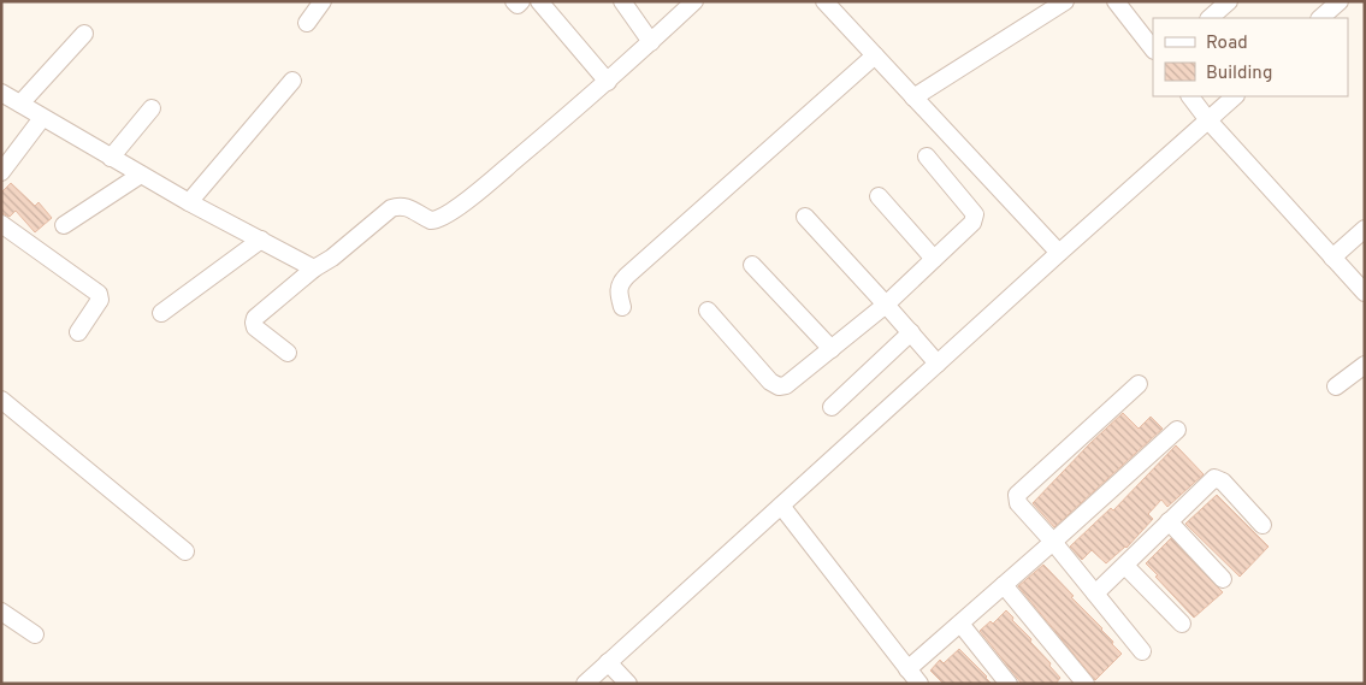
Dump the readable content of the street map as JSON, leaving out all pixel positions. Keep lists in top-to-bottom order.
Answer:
{
  "legend": ["Road", "Building"]
}
